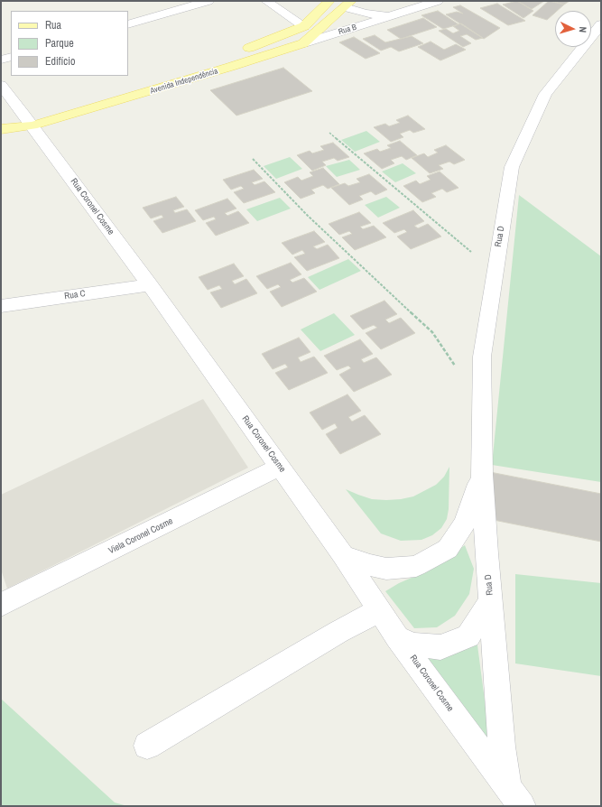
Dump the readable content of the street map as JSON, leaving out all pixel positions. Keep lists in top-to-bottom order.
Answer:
{
  "streets": {
    "main road": ["Avenida Independência"],
    "street": [
      "Rua B",
      "Rua Coronel Cosme",
      "Rua D",
      "Rua C",
      "Viela Coronel Cosme"
    ]
  },
  "crossings": [
    ["Rua B", "Avenida Independência"],
    ["Avenida Independência", "Rua Coronel Cosme"],
    ["Rua Coronel Cosme", "Rua D"],
    ["Rua Coronel Cosme", "Rua C"],
    ["Rua Coronel Cosme", "Viela Coronel Cosme"]
  ],
  "legend": ["Rua", "Parque", "Edifício"],
  "north": "right"
}
